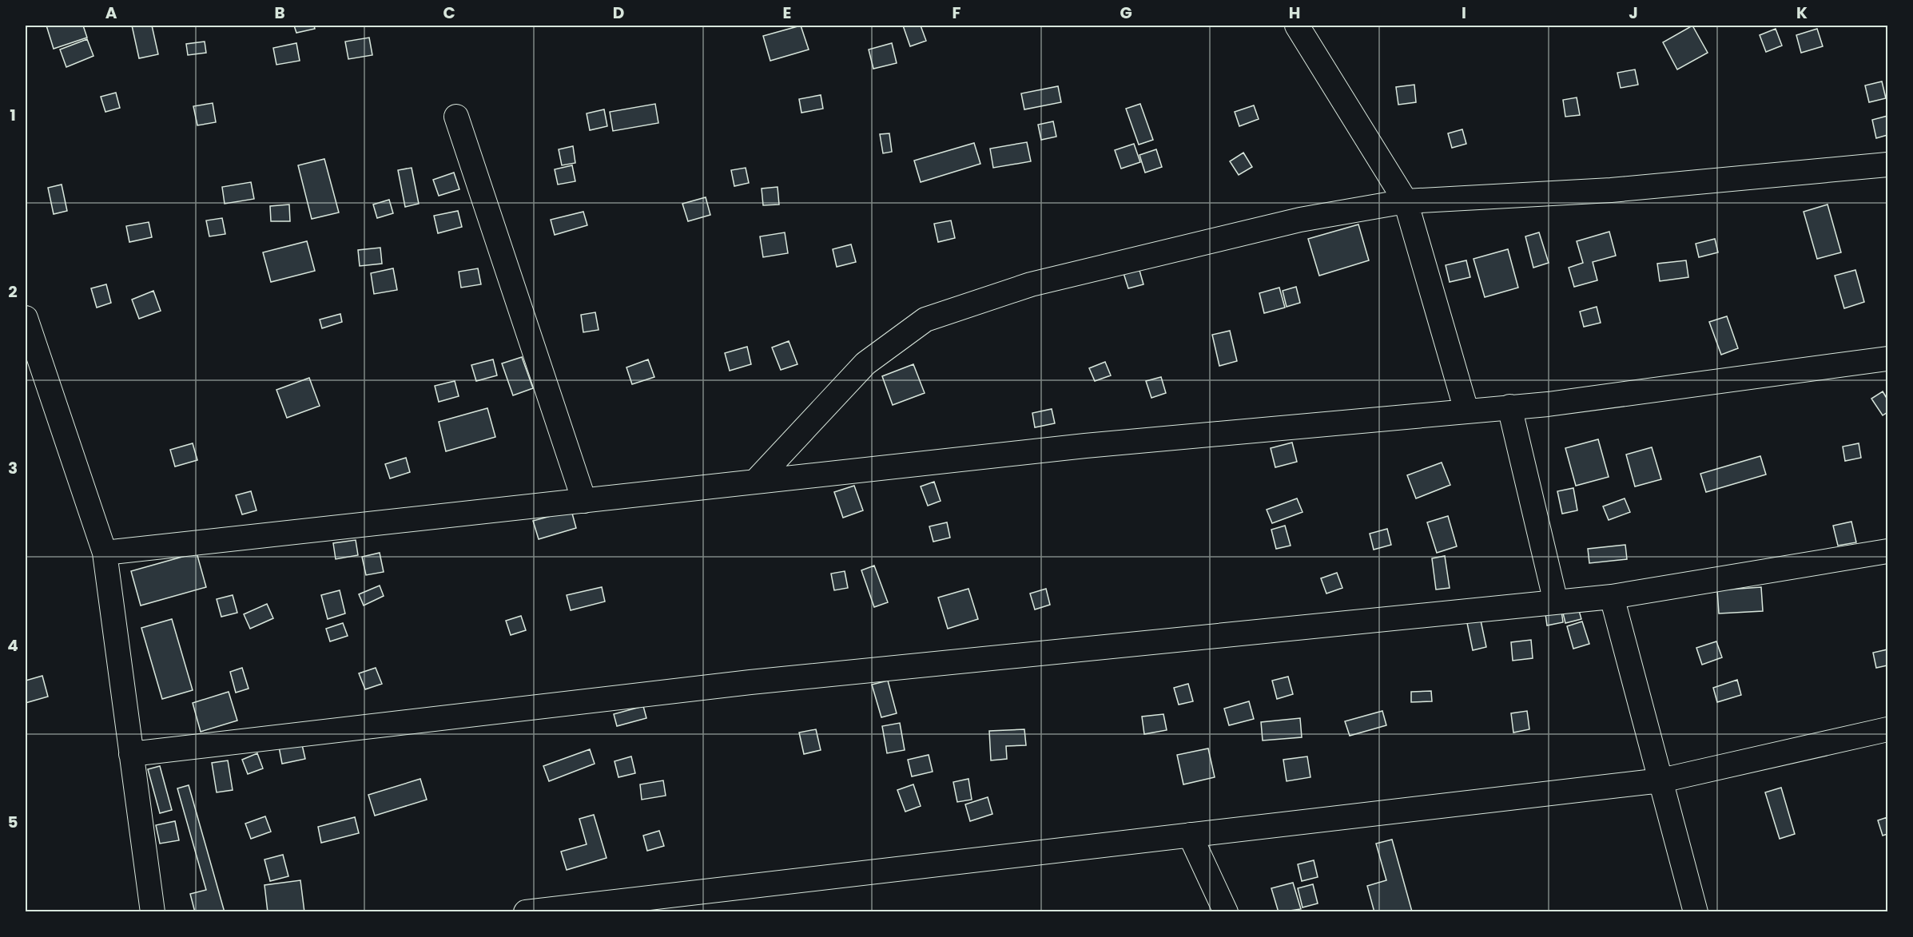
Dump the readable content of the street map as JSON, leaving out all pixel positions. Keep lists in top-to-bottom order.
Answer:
{
  "grid": {
    "columns": [
      "A",
      "B",
      "C",
      "D",
      "E",
      "F",
      "G",
      "H",
      "I",
      "J",
      "K"
    ],
    "rows": [
      "1",
      "2",
      "3",
      "4",
      "5"
    ]
  }
}
